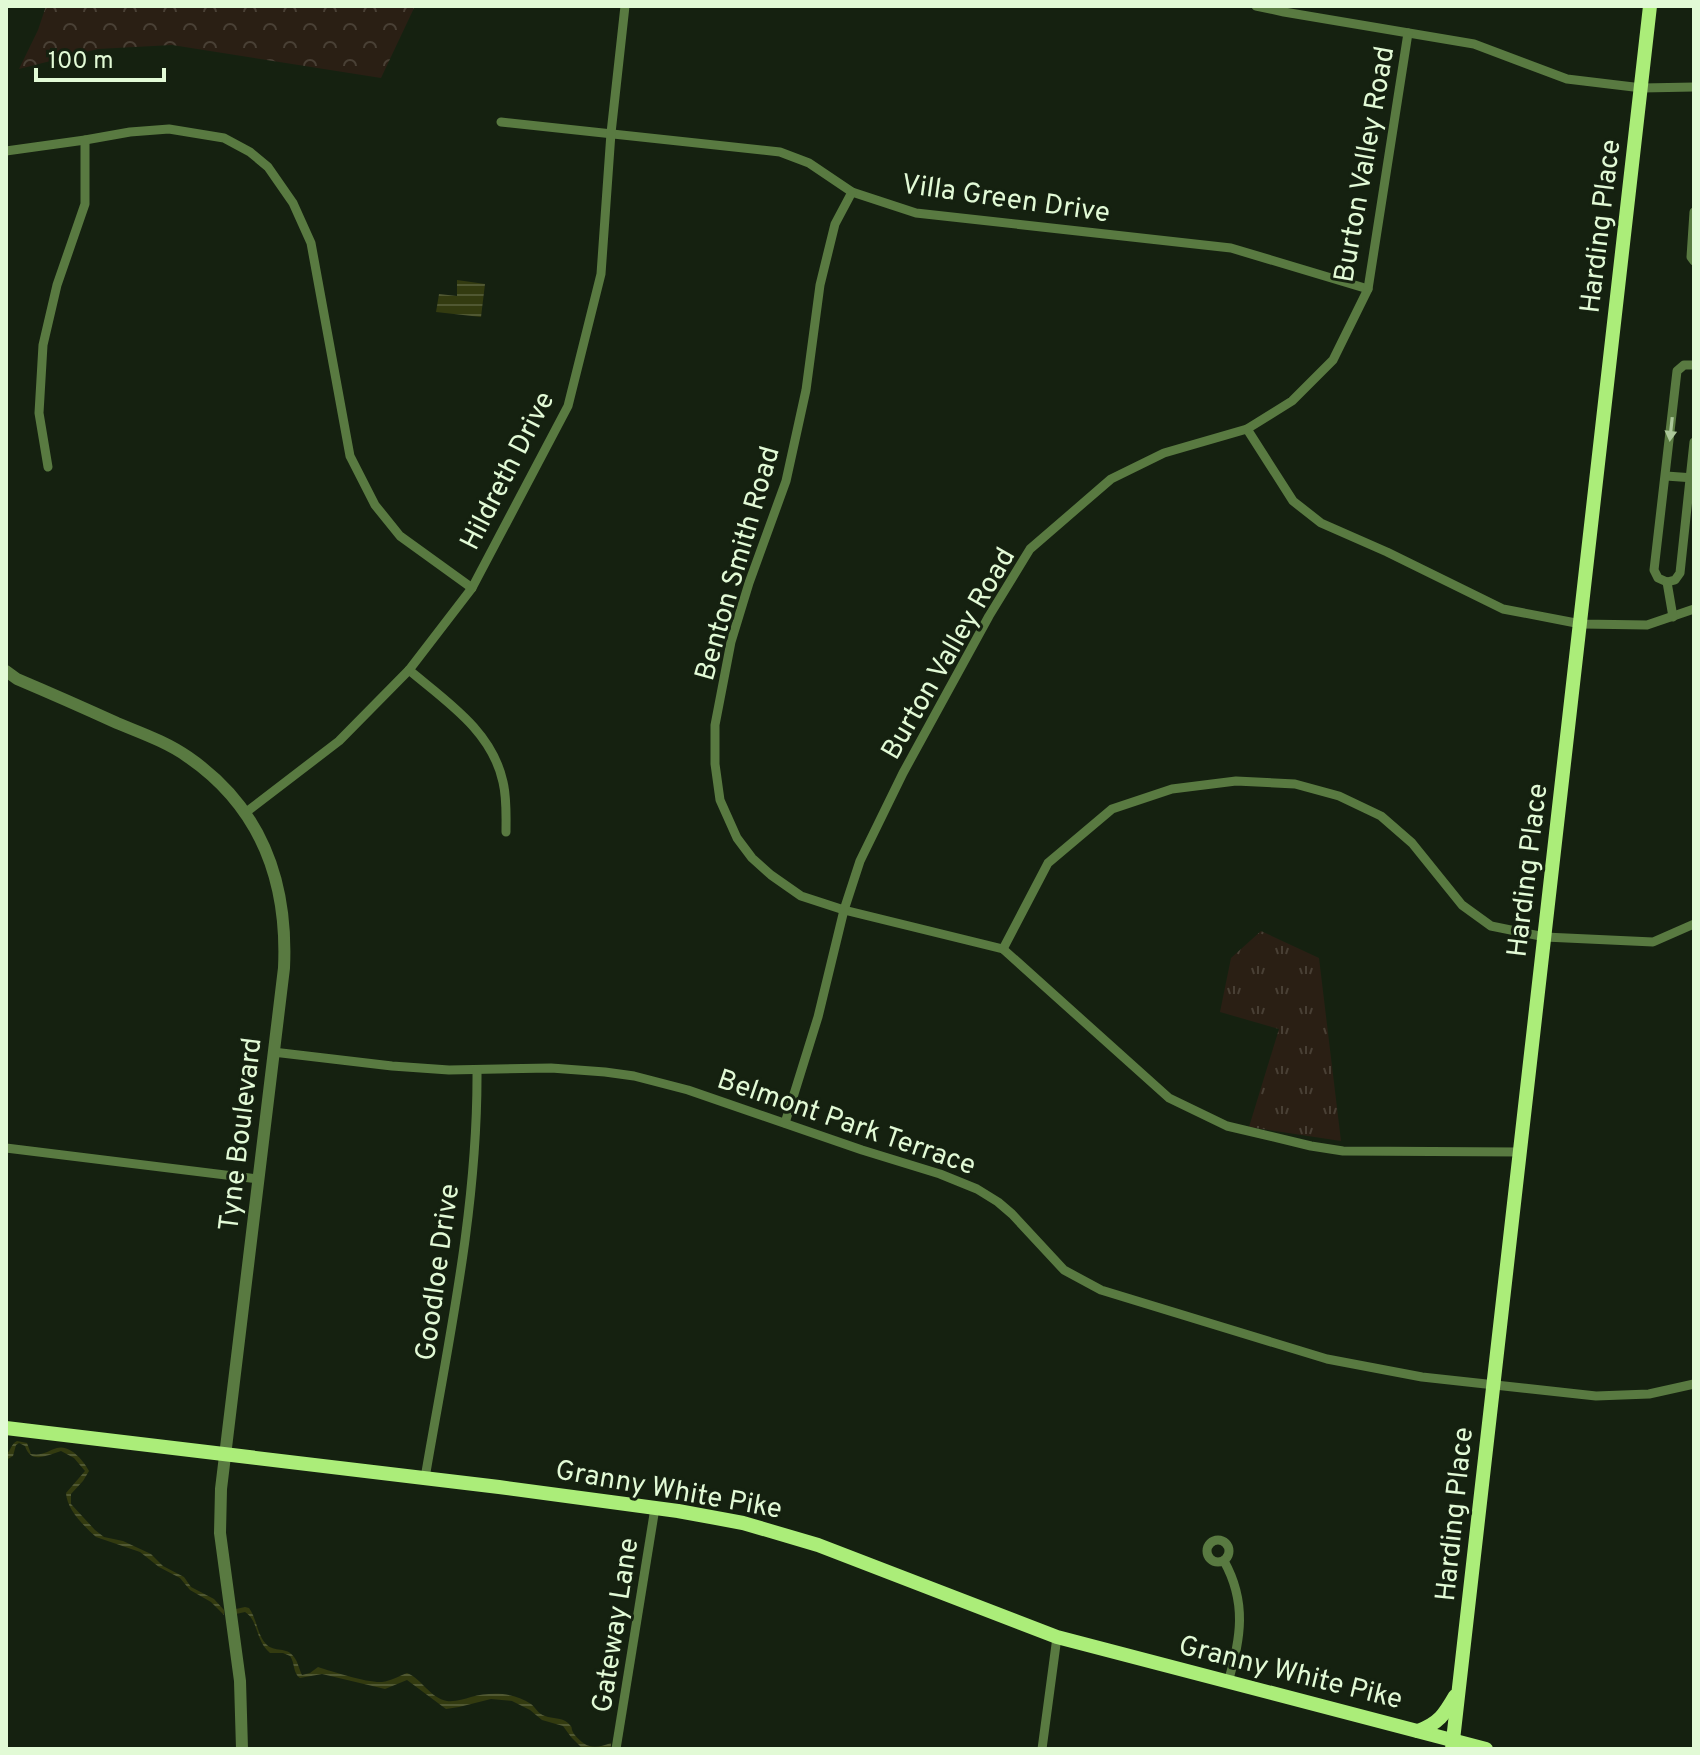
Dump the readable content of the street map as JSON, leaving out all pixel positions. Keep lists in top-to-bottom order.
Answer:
{
  "streets": {
    "main road": ["Harding Place", "Granny White Pike"],
    "street": [
      "Burton Valley Road",
      "Villa Green Drive",
      "Hildreth Drive",
      "Benton Smith Road",
      "Belmont Park Terrace",
      "Tyne Boulevard",
      "Goodloe Drive",
      "Gateway Lane"
    ]
  },
  "crossings": [
    ["Burton Valley Road", "Villa Green Drive"],
    ["Burton Valley Road", "Benton Smith Road"],
    ["Burton Valley Road", "Belmont Park Terrace"],
    ["Villa Green Drive", "Hildreth Drive"],
    ["Villa Green Drive", "Benton Smith Road"],
    ["Harding Place", "Benton Smith Road"],
    ["Harding Place", "Belmont Park Terrace"],
    ["Harding Place", "Granny White Pike"],
    ["Hildreth Drive", "Tyne Boulevard"],
    ["Belmont Park Terrace", "Tyne Boulevard"],
    ["Belmont Park Terrace", "Goodloe Drive"],
    ["Tyne Boulevard", "Granny White Pike"],
    ["Goodloe Drive", "Granny White Pike"],
    ["Granny White Pike", "Gateway Lane"]
  ],
  "scale_bar": "100 m"
}
